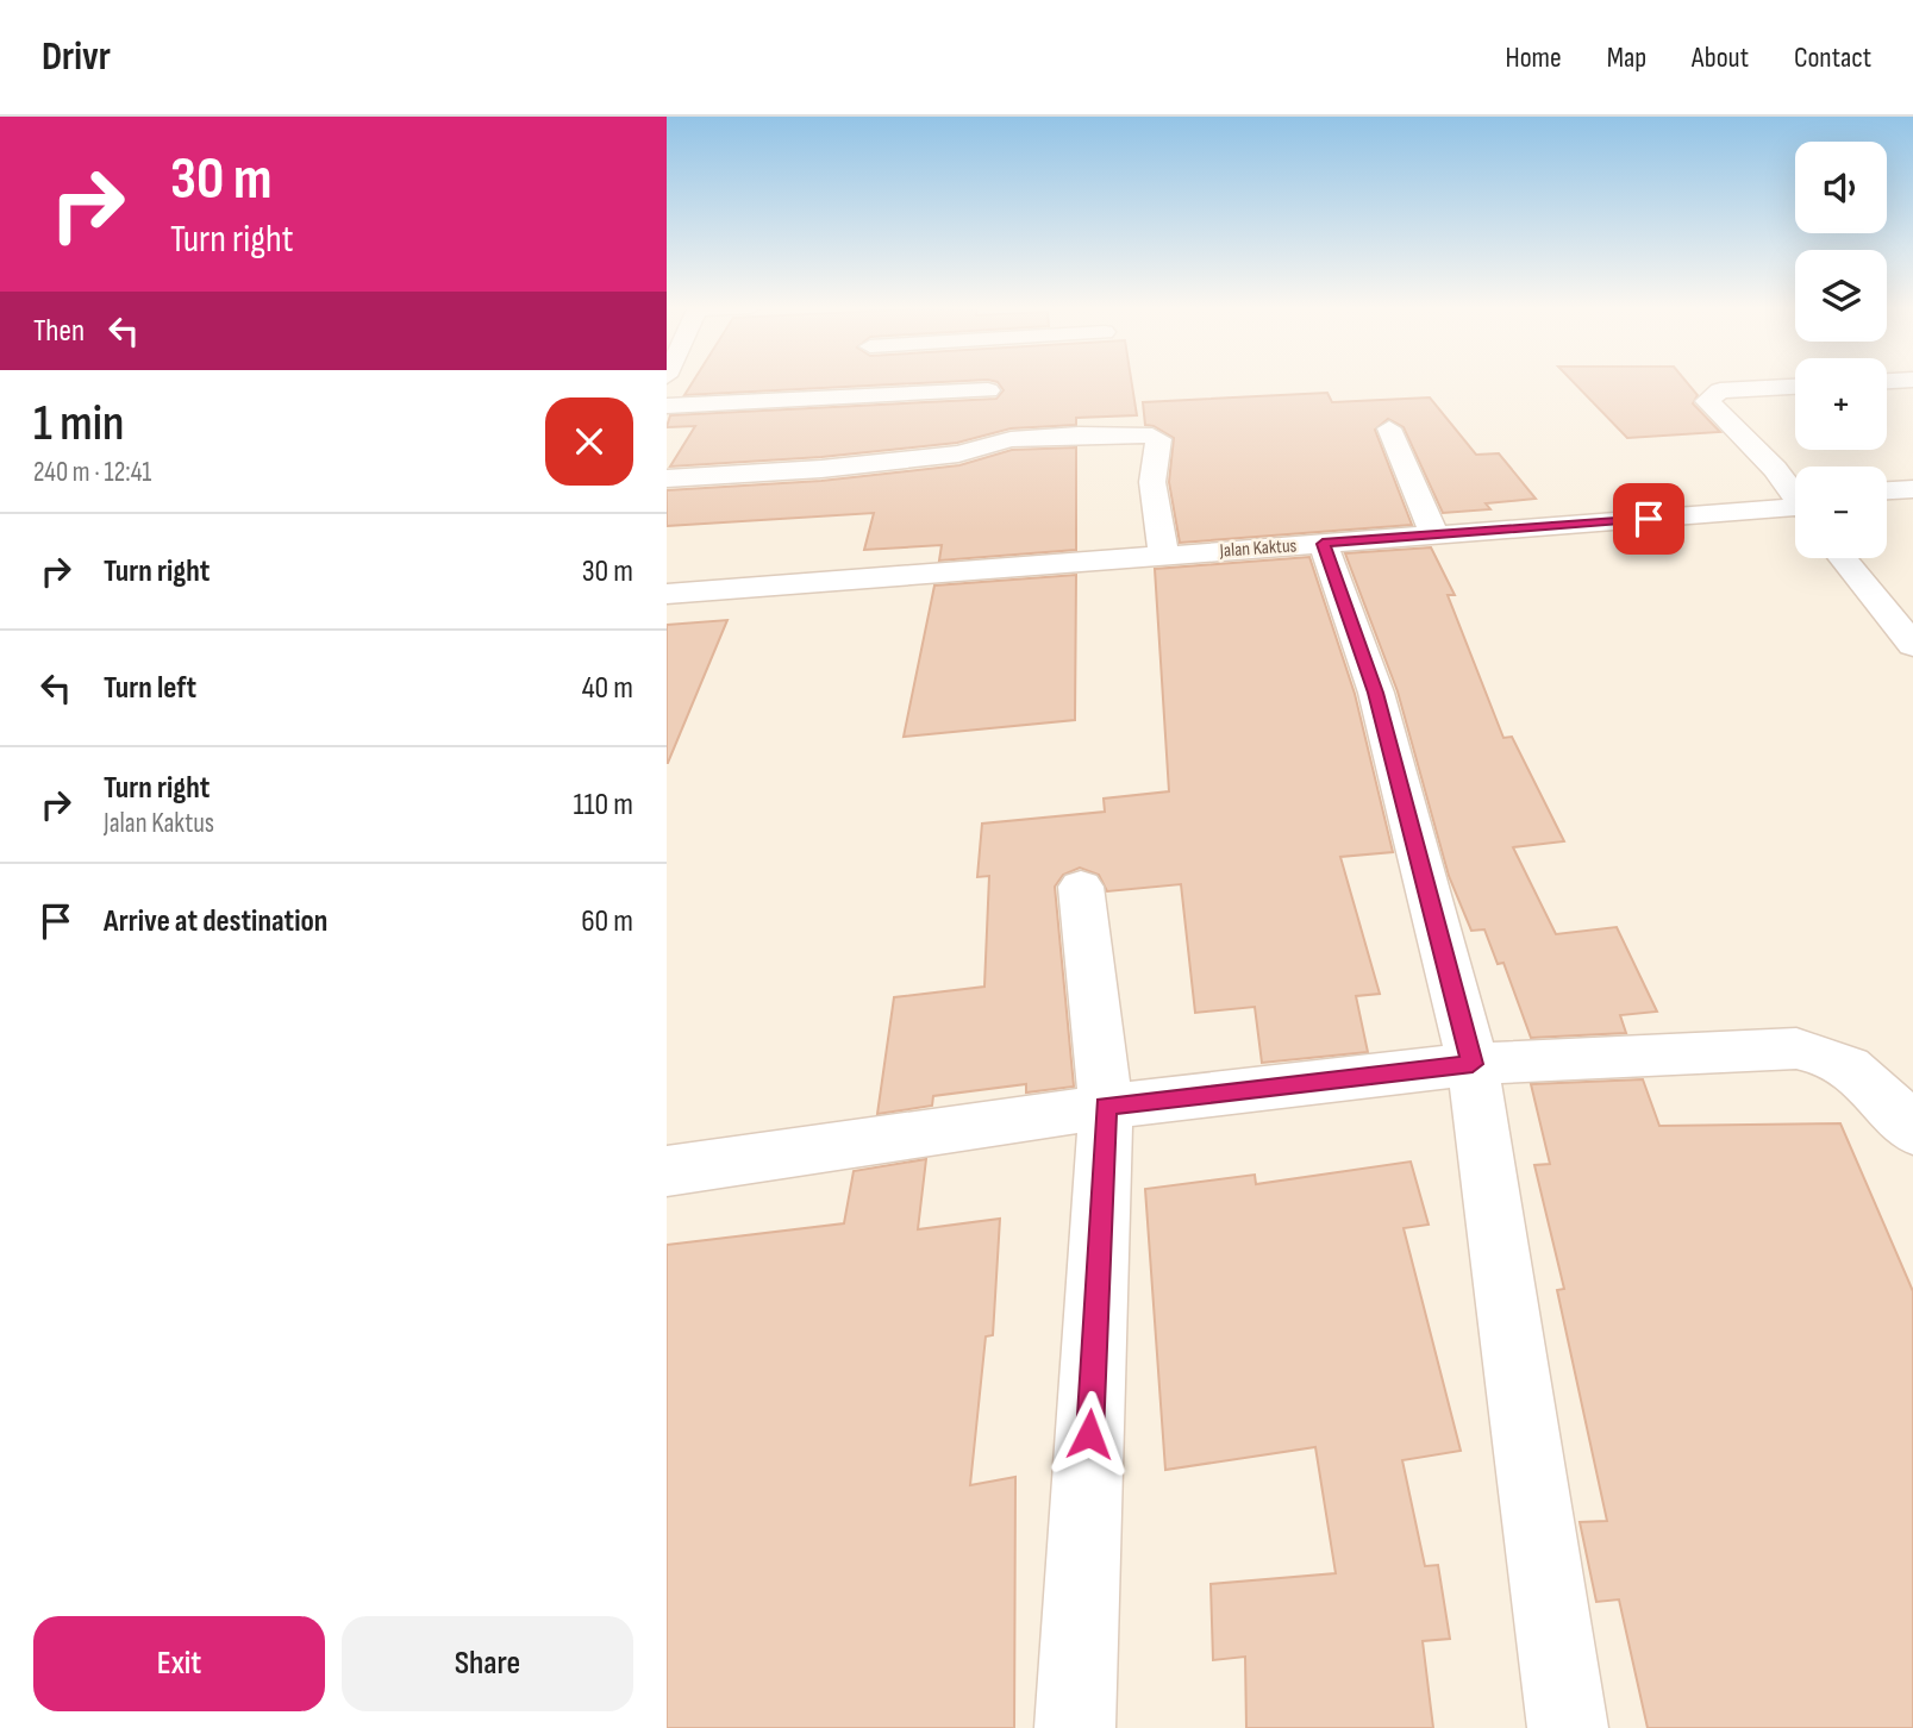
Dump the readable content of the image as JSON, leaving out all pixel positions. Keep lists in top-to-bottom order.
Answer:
{
  "streets": {
    "street": ["Jalan Kaktus"]
  },
  "page": {
    "header": "Drivr",
    "nav": [
      "Home",
      "Map",
      "About",
      "Contact"
    ],
    "turn": ["30 m", "Turn right"],
    "map_buttons": ["+", "−"],
    "then": "Then",
    "heading": ["1 min", "240 m · 12:41"],
    "list": [
      {
        "name": "Turn right",
        "value": "30 m"
      },
      {
        "name": "Turn left",
        "value": "40 m"
      },
      {
        "name": "Turn right",
        "note": "Jalan Kaktus",
        "value": "110 m"
      },
      {
        "name": "Arrive at destination",
        "value": "60 m"
      }
    ],
    "buttons": ["Exit", "Share"]
  }
}
